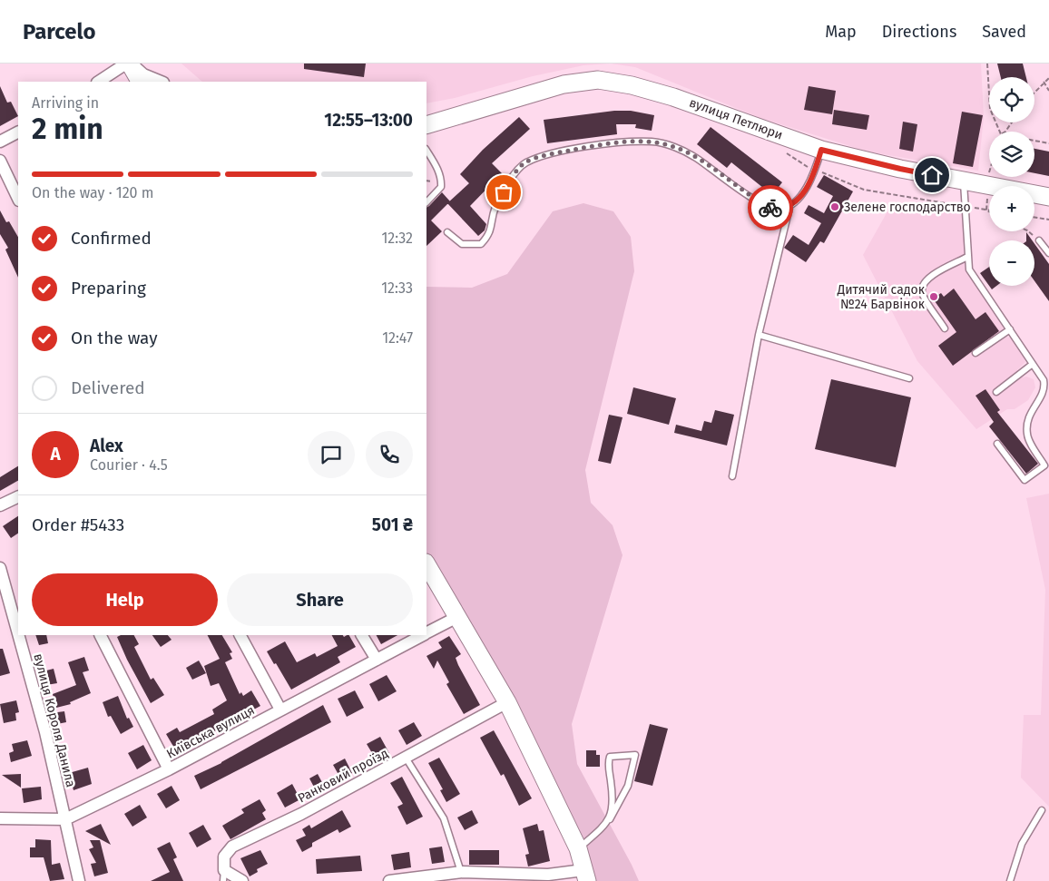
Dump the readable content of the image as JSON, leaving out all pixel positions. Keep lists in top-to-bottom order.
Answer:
{
  "streets": {
    "main road": ["вулиця Петлюри"],
    "street": ["вулиця Короля Данила", "Київська вулиця", "Ранковий проїзд"]
  },
  "crossings": [
    ["вулиця Короля Данила", "Київська вулиця"]
  ],
  "places": ["Зелене господарство", "Дитячий садок №24 Барвінок"],
  "page": {
    "header": "Parcelo",
    "nav": ["Map", "Directions", "Saved"],
    "map_buttons": ["+", "−"],
    "heading": ["2 min", "Arriving in", "12:55–13:00"],
    "panel": [
      "Alex",
      "Courier · 4.5",
      "Order #5433",
      "501 ₴"
    ],
    "bar": "On the way · 120 m",
    "list": [
      ["Confirmed", "12:32"],
      ["Preparing", "12:33"],
      ["On the way", "12:47"],
      "Delivered"
    ],
    "round": "A",
    "buttons": ["Help", "Share"]
  }
}
